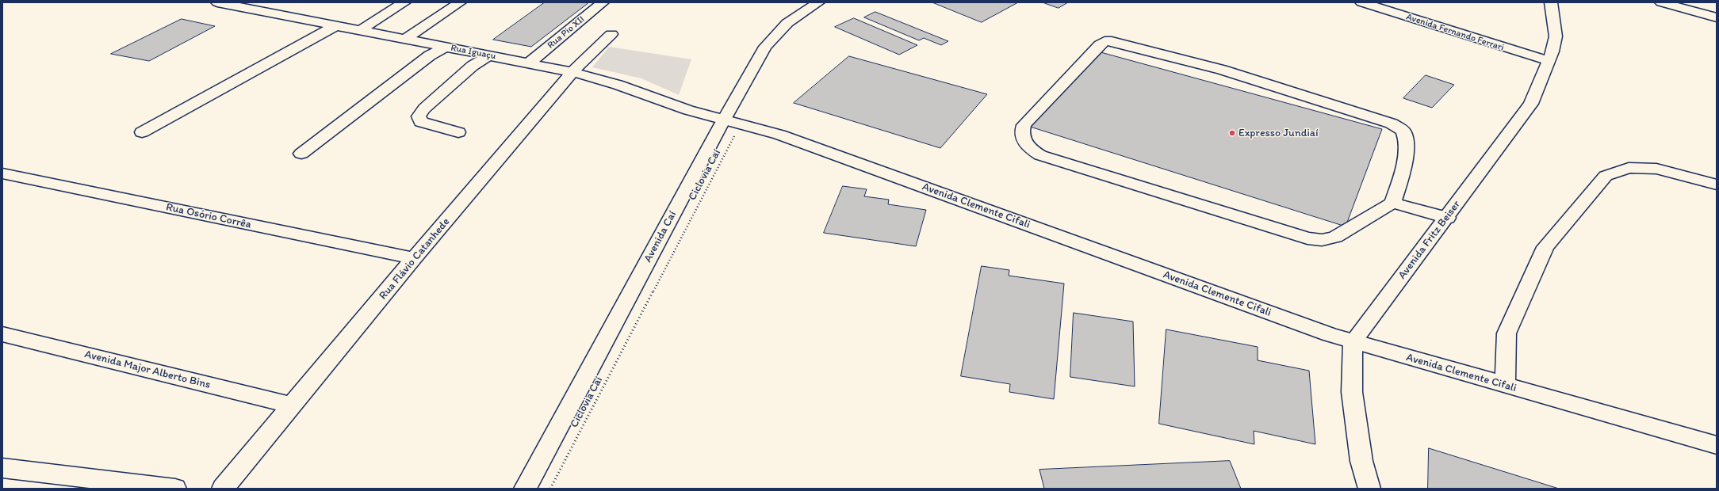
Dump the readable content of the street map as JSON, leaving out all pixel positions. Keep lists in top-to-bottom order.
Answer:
{
  "streets": {
    "street": [
      "Rua Pio XII",
      "Avenida Fernando Ferrari",
      "Rua Iguaçu",
      "Avenida Clemente Cifali",
      "Rua Osório Corrêa",
      "Avenida Caí",
      "Avenida Fritz Beiser",
      "Rua Flávio Catanhede",
      "Avenida Major Alberto Bins"
    ],
    "path": ["Ciclovia Caí"]
  },
  "crossings": [
    ["Rua Pio XII", "Rua Iguaçu"],
    ["Avenida Fernando Ferrari", "Avenida Fritz Beiser"],
    ["Rua Iguaçu", "Ciclovia Caí"],
    ["Rua Iguaçu", "Avenida Clemente Cifali"],
    ["Rua Iguaçu", "Avenida Caí"],
    ["Rua Iguaçu", "Rua Flávio Catanhede"],
    ["Ciclovia Caí", "Avenida Clemente Cifali"],
    ["Ciclovia Caí", "Avenida Caí"],
    ["Avenida Clemente Cifali", "Avenida Caí"],
    ["Avenida Clemente Cifali", "Avenida Fritz Beiser"],
    ["Rua Osório Corrêa", "Rua Flávio Catanhede"],
    ["Rua Flávio Catanhede", "Avenida Major Alberto Bins"]
  ],
  "places": ["Expresso Jundiaí"]
}
